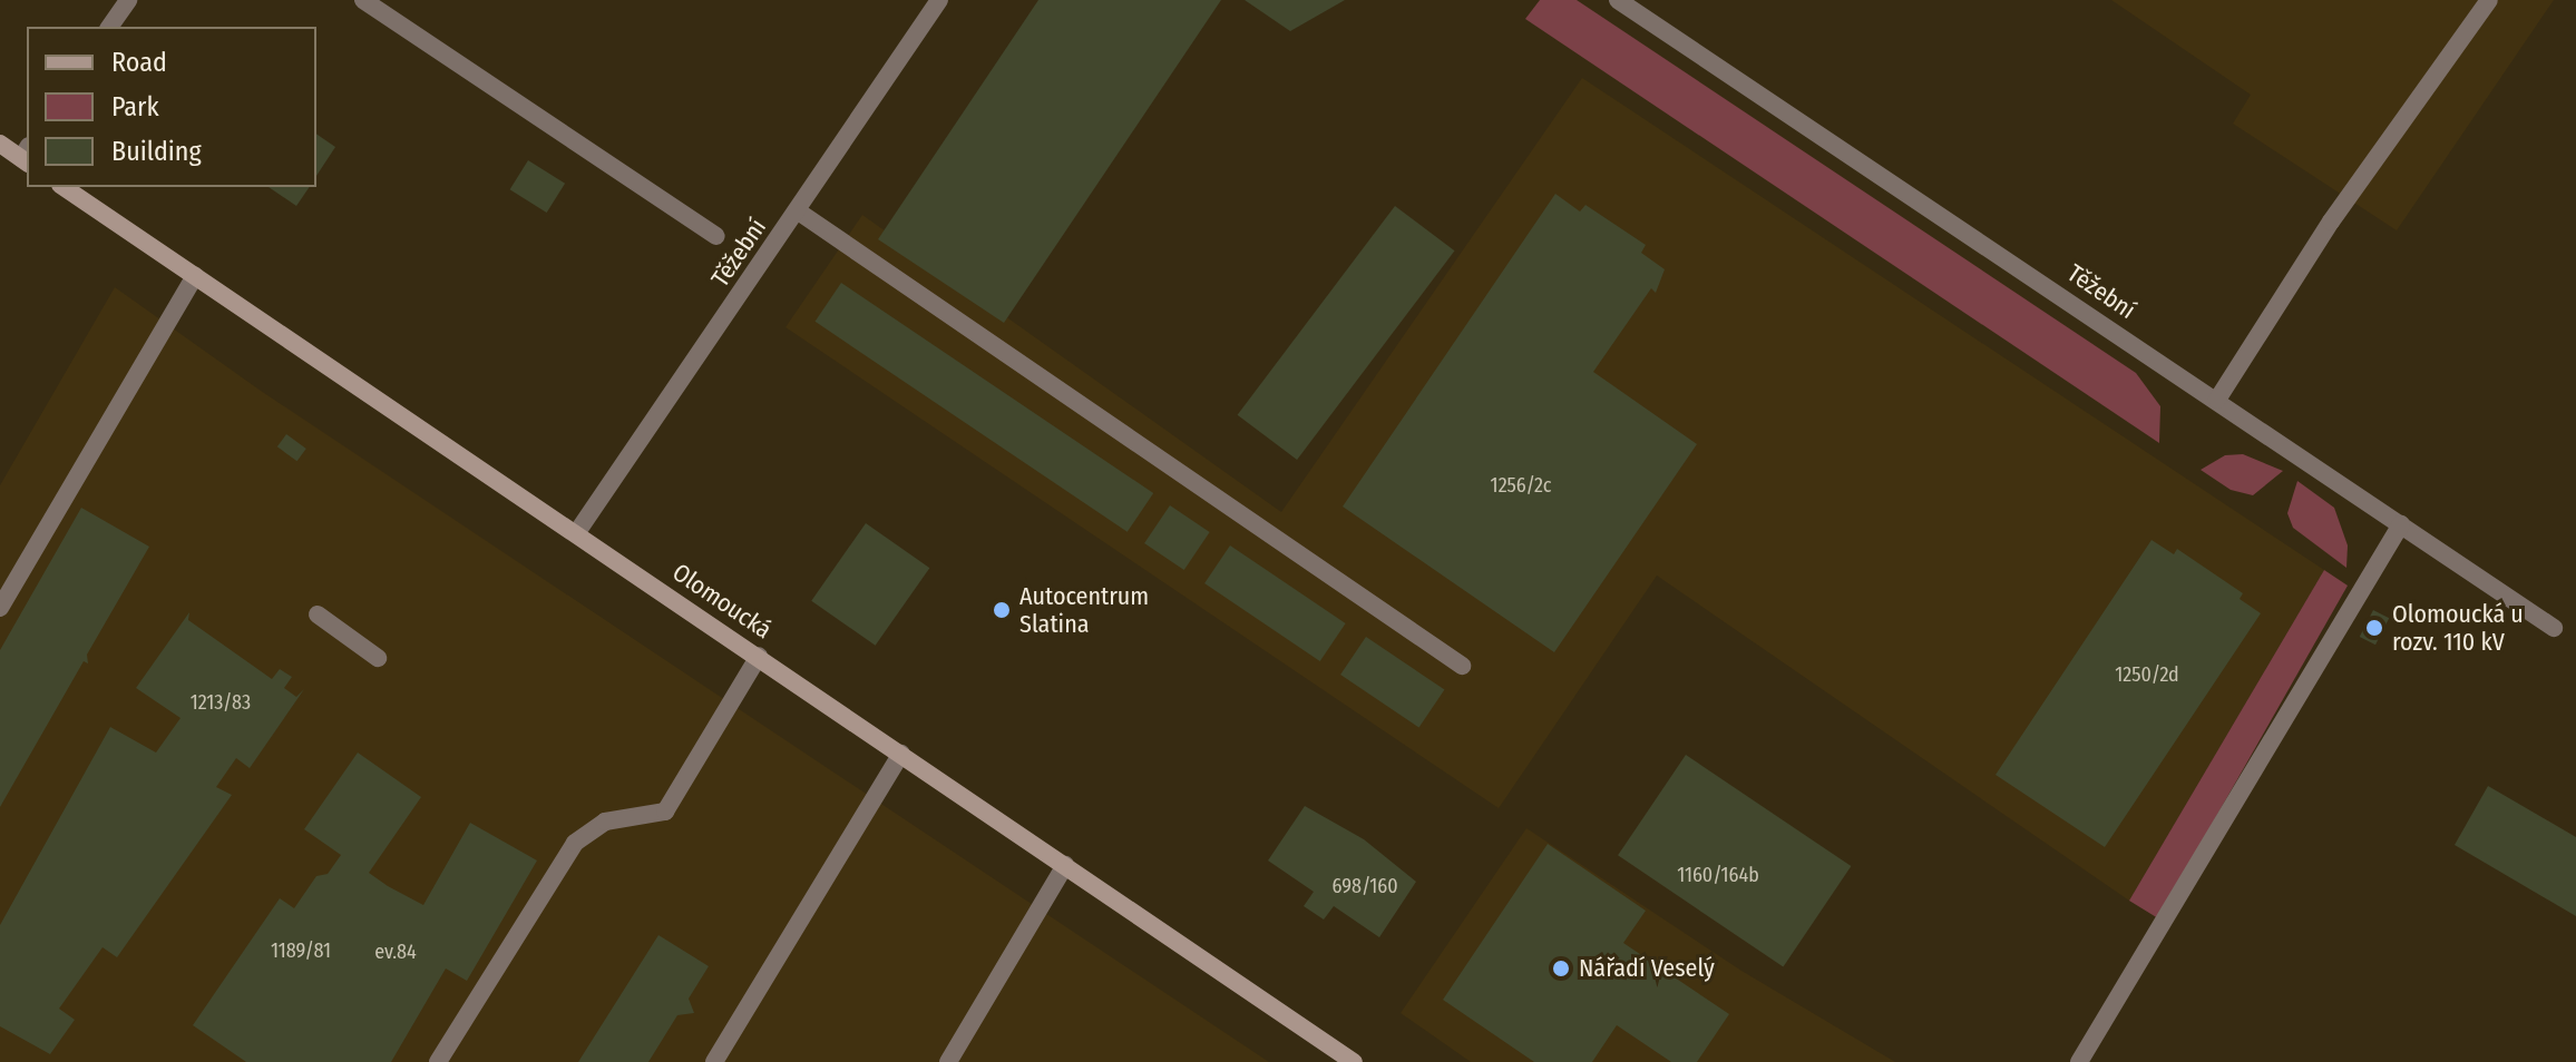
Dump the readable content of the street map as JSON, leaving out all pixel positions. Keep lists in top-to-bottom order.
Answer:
{
  "streets": {
    "main road": ["Olomoucká"],
    "street": ["Těžební"]
  },
  "crossings": [
    ["Těžební", "Olomoucká"]
  ],
  "places": ["Autocentrum Slatina", "Olomoucká u rozv. 110 kV", "Nářadí Veselý"],
  "house_numbers": [
    "1256/2c",
    "1250/2d",
    "1213/83",
    "1160/164b",
    "698/160",
    "1189/81",
    "ev.84"
  ],
  "legend": ["Road", "Park", "Building"]
}
